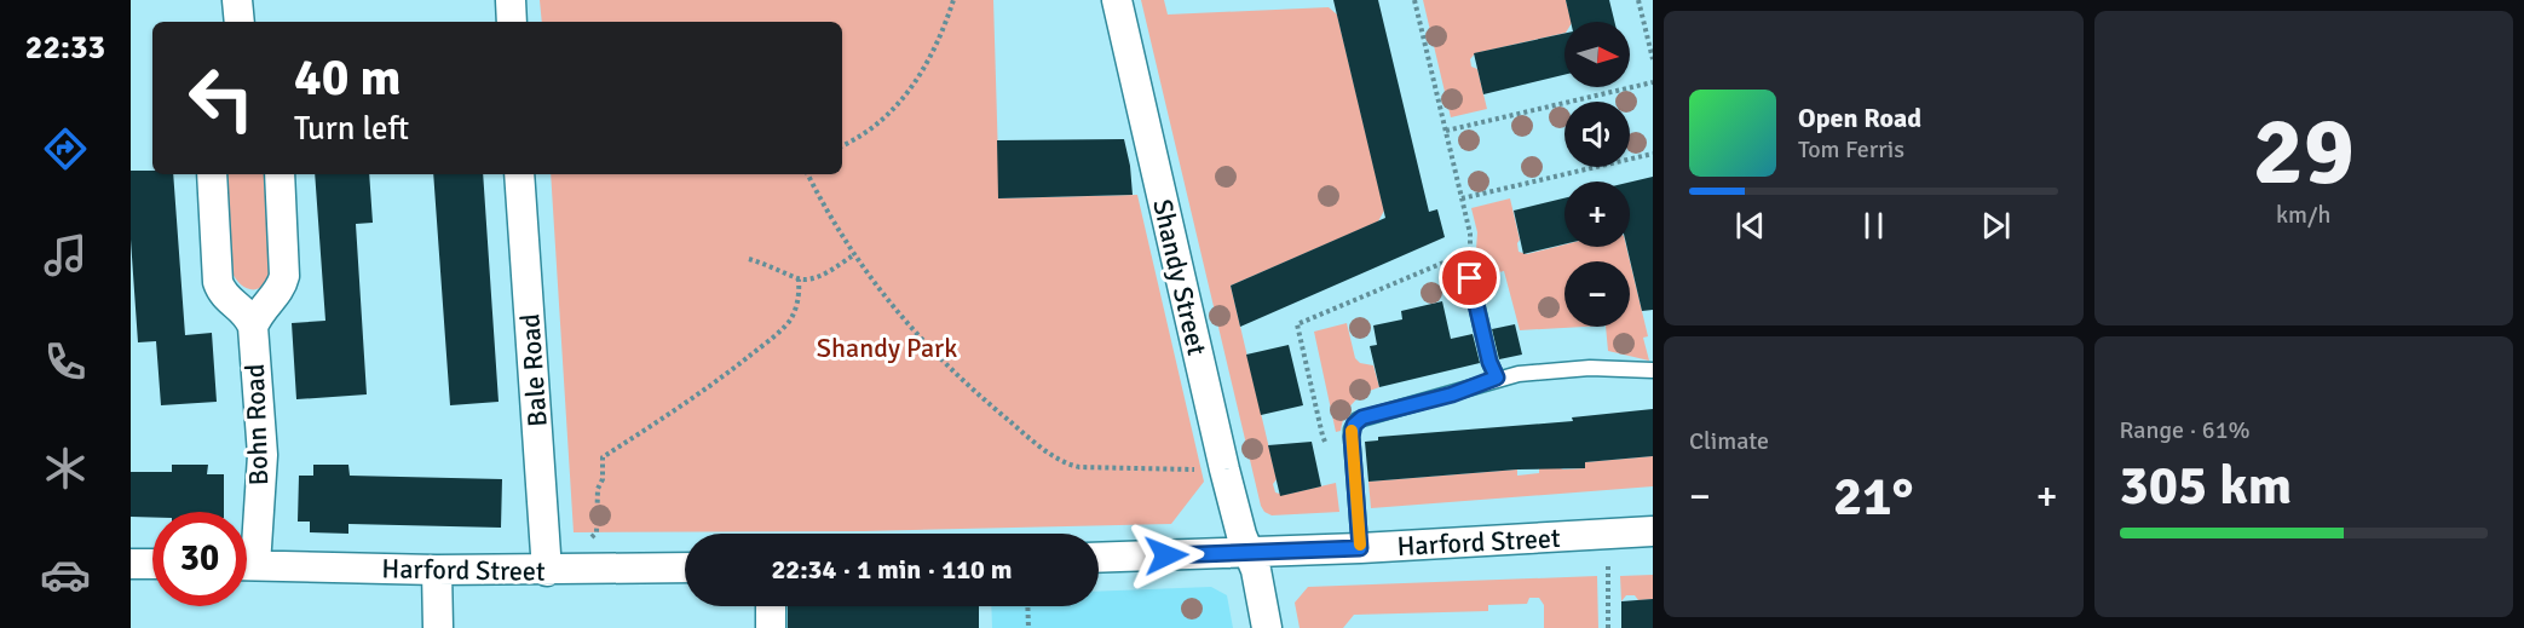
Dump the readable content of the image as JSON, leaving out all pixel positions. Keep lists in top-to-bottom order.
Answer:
{
  "streets": {
    "street": [
      "Shandy Street",
      "Bale Road",
      "Bohn Road",
      "Harford Street"
    ]
  },
  "crossings": [
    ["Shandy Street", "Harford Street"],
    ["Bale Road", "Harford Street"]
  ],
  "parks": ["Shandy Park"],
  "north": "right",
  "page": {
    "tabs": "22:33",
    "tile": [
      ["29", "km/h"],
      "Climate",
      ["Range · 61%", "305 km"]
    ],
    "map_buttons": ["+", "−"],
    "turn": ["40 m", "Turn left"],
    "song": ["Open Road", "Tom Ferris"],
    "heat": ["−", "21°", "+"],
    "limit": "30",
    "trip": "22:34 · 1 min · 110 m"
  }
}
